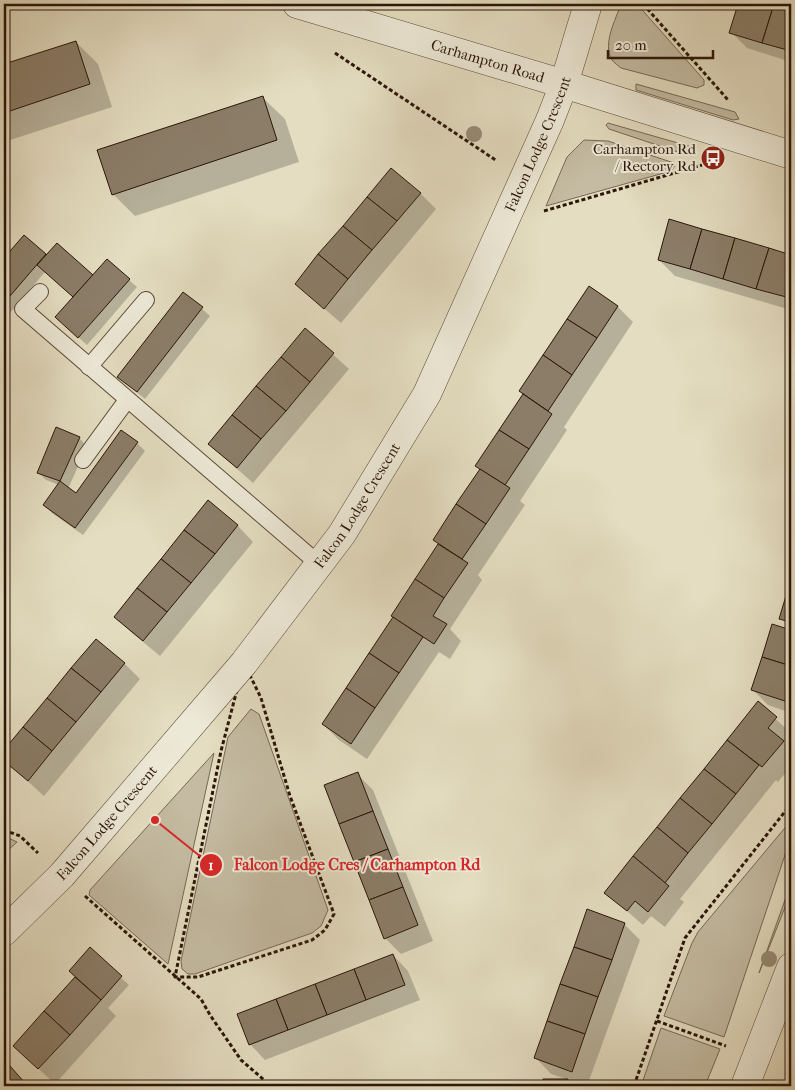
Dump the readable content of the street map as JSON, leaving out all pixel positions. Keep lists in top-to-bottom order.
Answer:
{
  "streets": {
    "street": ["Carhampton Road", "Falcon Lodge Crescent"]
  },
  "crossings": [
    ["Carhampton Road", "Falcon Lodge Crescent"]
  ],
  "places": {
    "bus stop": ["Carhampton Rd / Rectory Rd"],
    "other": ["Falcon Lodge Cres / Carhampton Rd"]
  },
  "scale_bar": "20 m"
}
